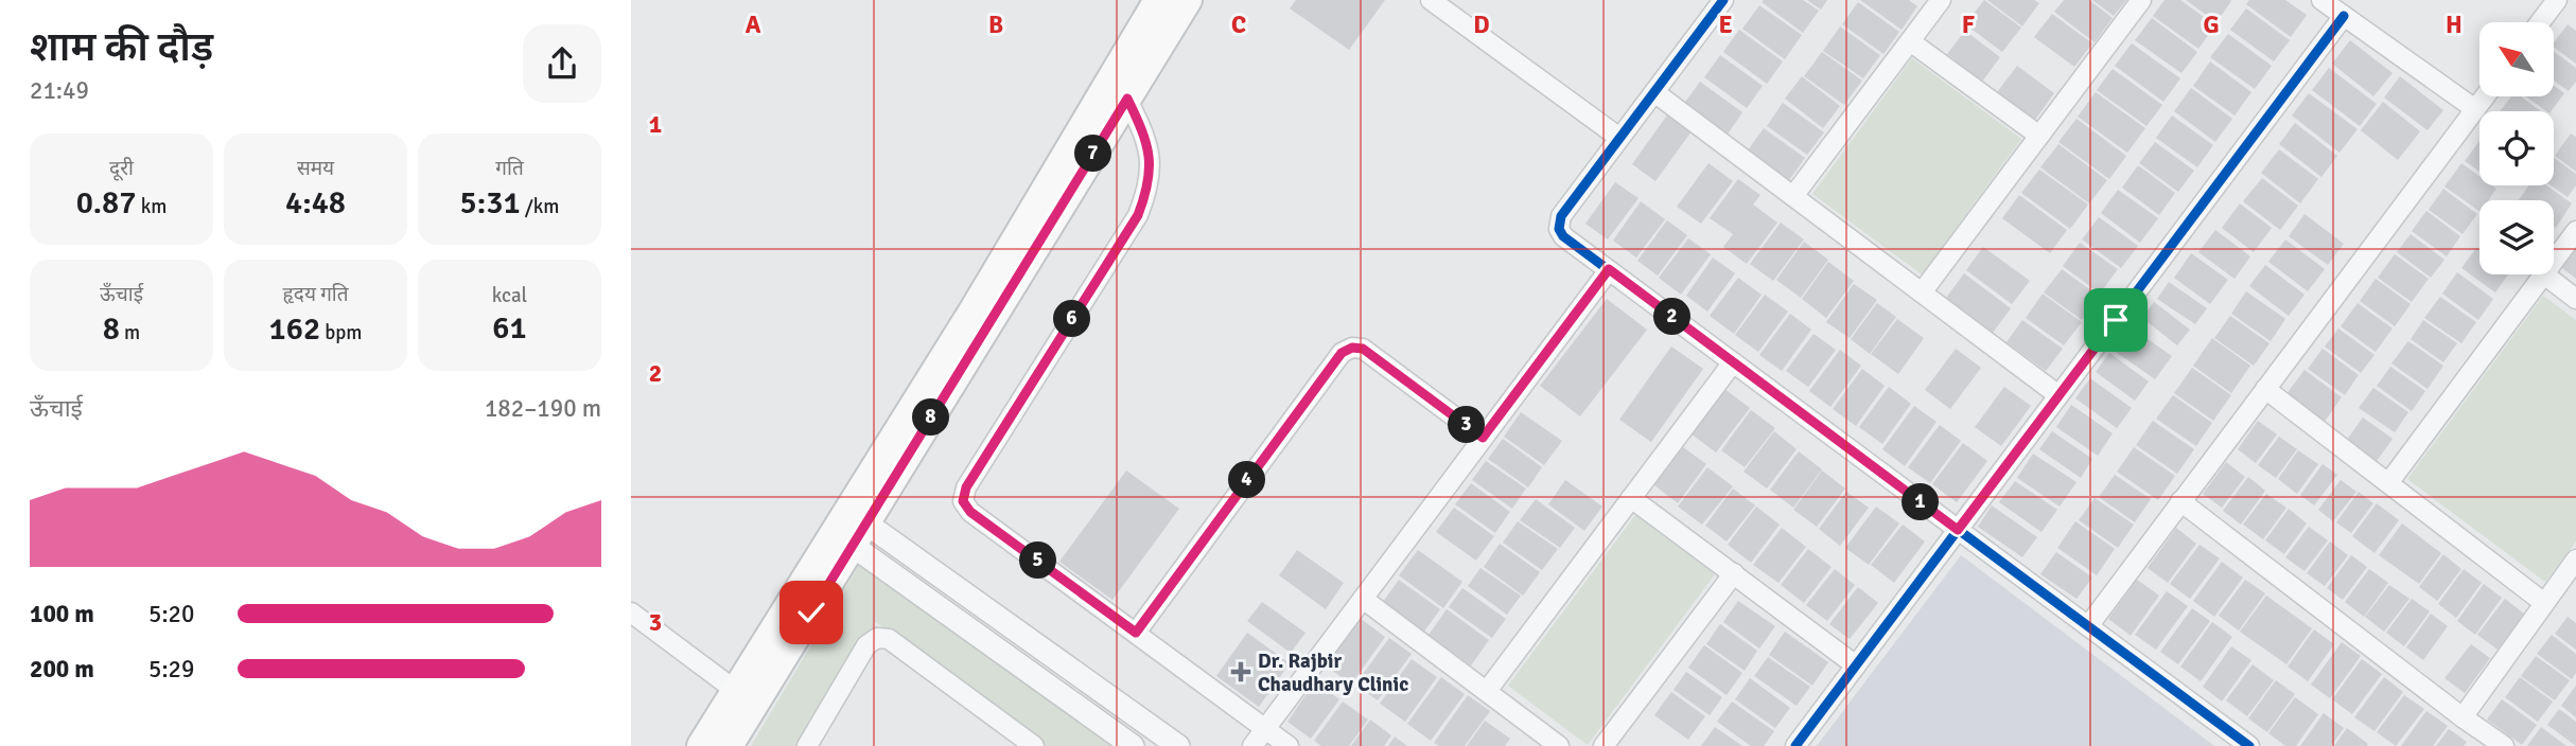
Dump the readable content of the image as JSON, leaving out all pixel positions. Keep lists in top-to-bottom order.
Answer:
{
  "places": {
    "health": ["Dr. Rajbir Chaudhary Clinic"]
  },
  "north": "top left",
  "page": {
    "heading": ["शाम की दौड़", "21:49"],
    "stats": [
      ["दूरी", "0.87 km"],
      ["समय", "4:48"],
      ["गति", "5:31 /km"],
      ["ऊँचाई", "8 m"],
      ["हृदय गति", "162 bpm"],
      ["kcal", "61"]
    ],
    "pins": [
      "7",
      "2",
      "6",
      "8",
      "3",
      "4",
      "1",
      "5"
    ],
    "chart": ["ऊँचाई", "182–190 m"],
    "list": [
      {
        "name": "100 m",
        "note": "5:20"
      },
      {
        "name": "200 m",
        "note": "5:29"
      }
    ]
  },
  "grid": {
    "columns": [
      "A",
      "B",
      "C",
      "D",
      "E",
      "F",
      "G",
      "H"
    ],
    "rows": ["1", "2", "3"]
  }
}
